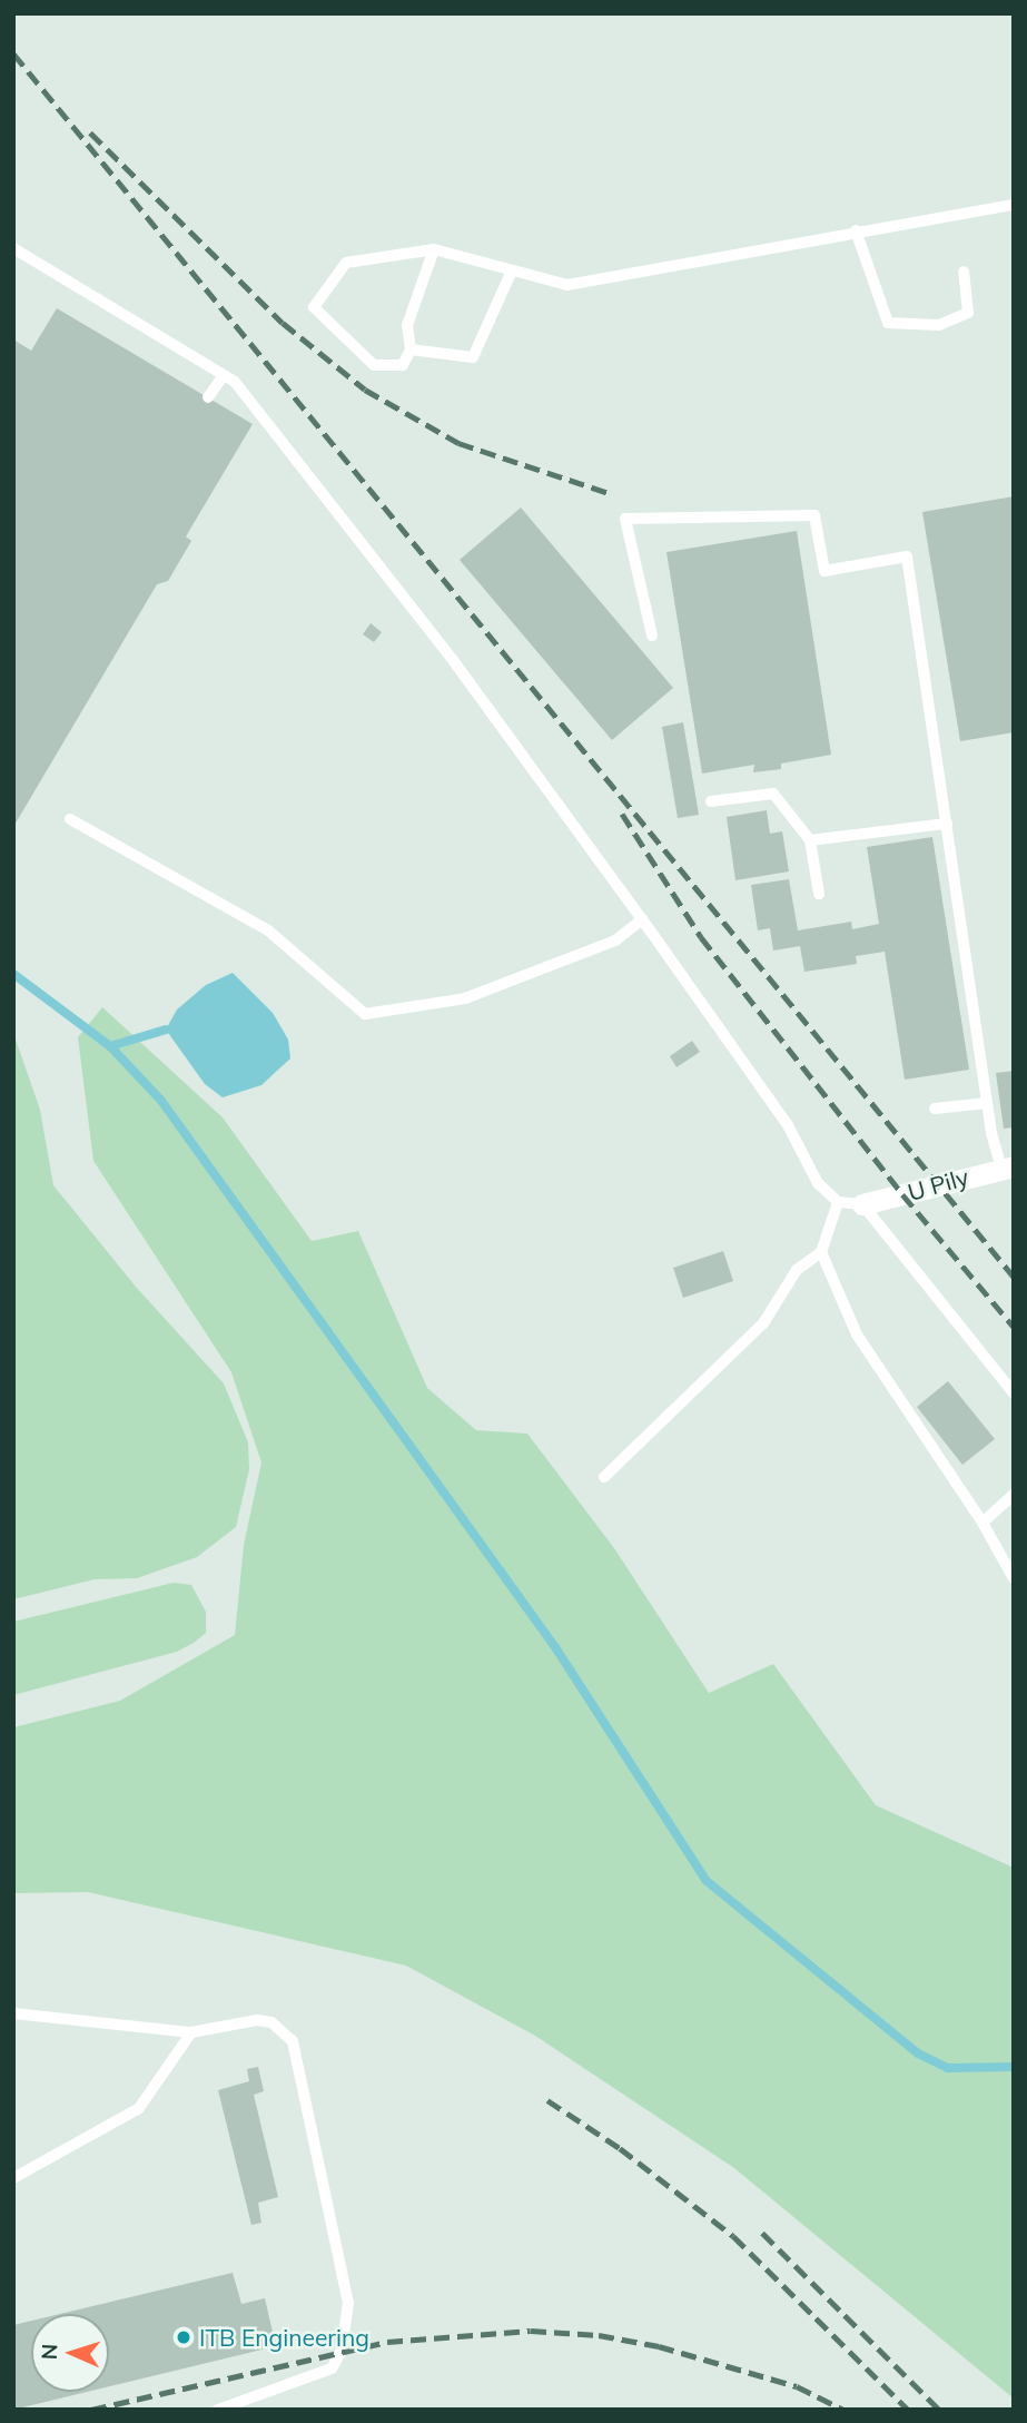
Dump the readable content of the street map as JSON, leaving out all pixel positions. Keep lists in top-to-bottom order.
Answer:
{
  "streets": {
    "street": ["U Pily"]
  },
  "places": ["ITB Engineering"],
  "north": "left"
}
